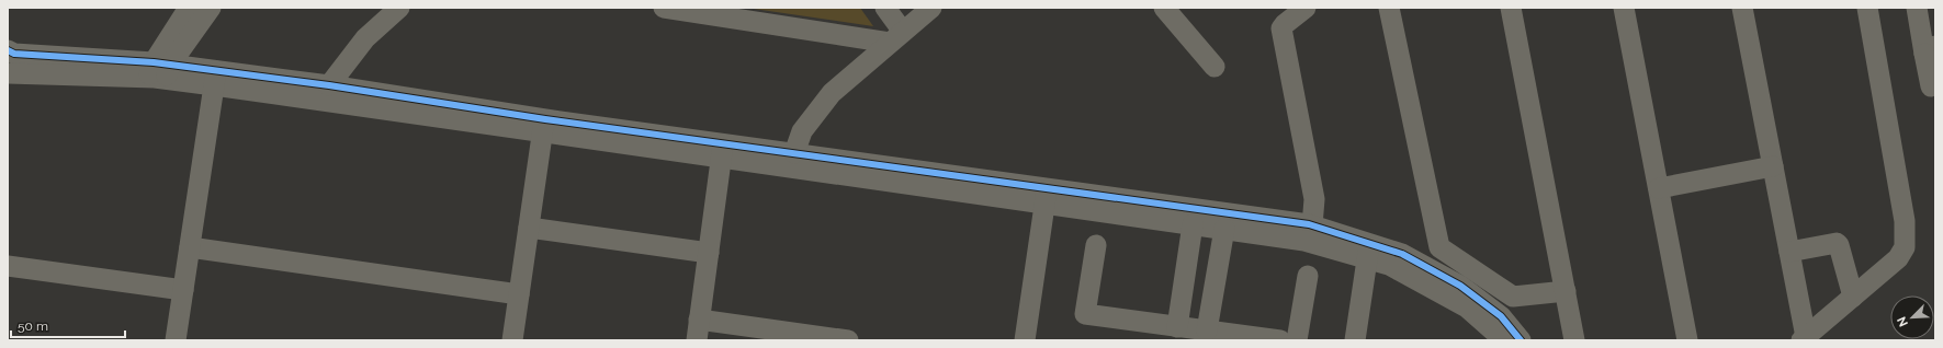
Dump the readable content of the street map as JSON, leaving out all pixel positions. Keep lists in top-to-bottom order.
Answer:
{
  "scale_bar": "50 m",
  "north": "bottom left"
}
